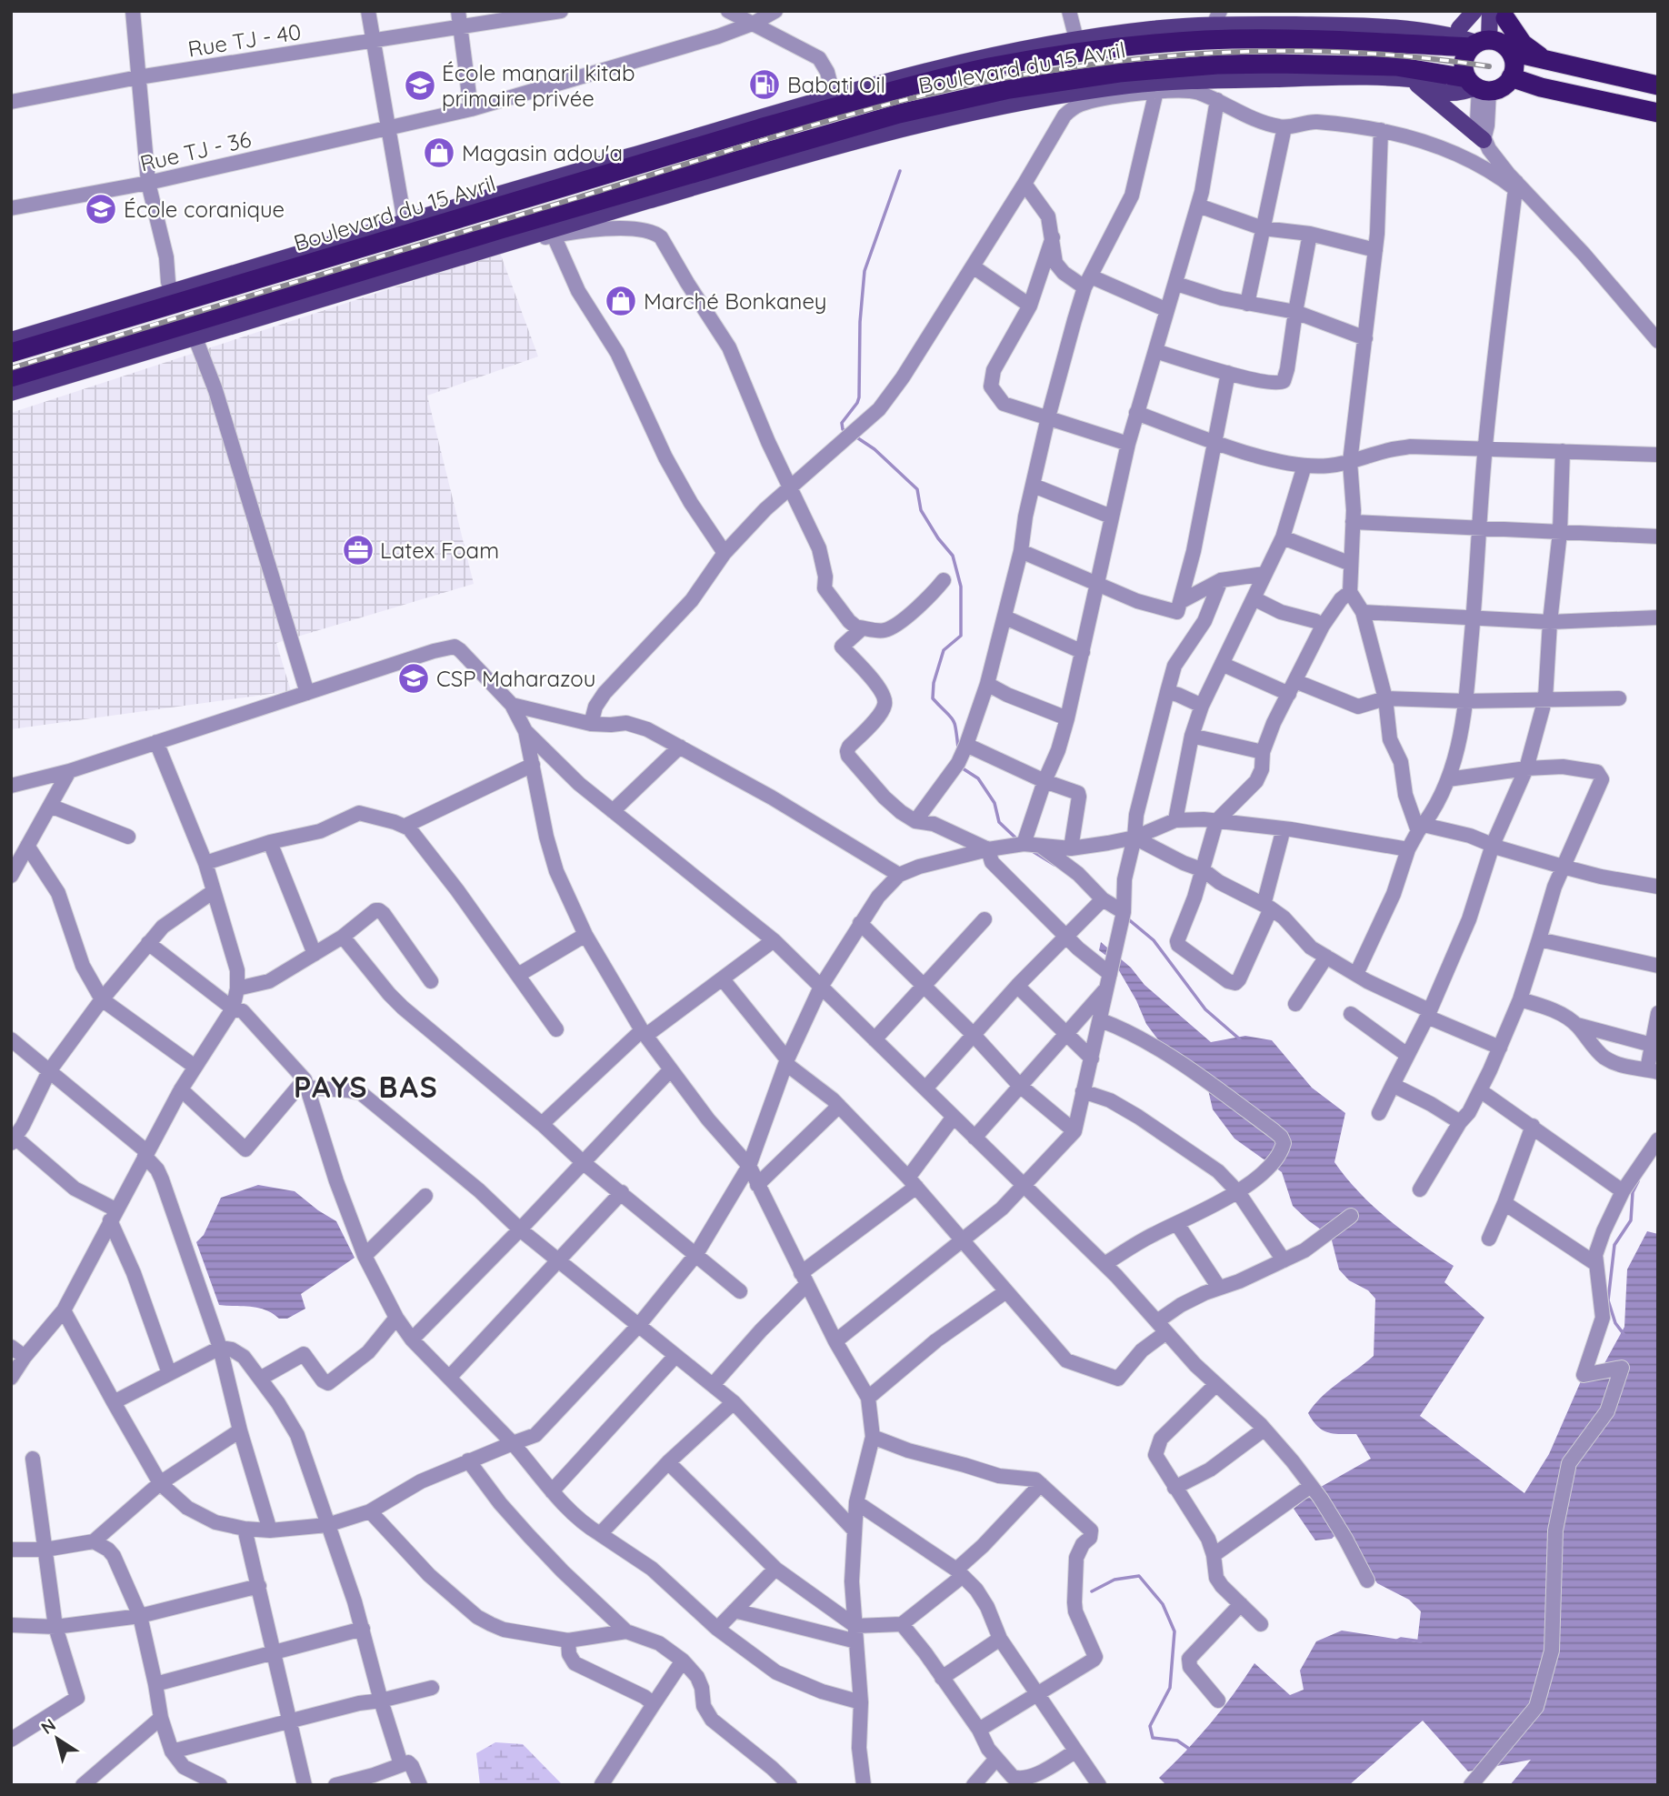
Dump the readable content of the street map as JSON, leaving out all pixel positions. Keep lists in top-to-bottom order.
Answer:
{
  "streets": {
    "highway": ["Boulevard du 15 Avril"],
    "street": ["Rue TJ - 40", "Rue TJ - 36"]
  },
  "districts": ["PAYS BAS"],
  "places": {
    "fuel station": ["Babati Oil"],
    "school or university": ["École manaril kitab primaire privée", "École coranique", "CSP Maharazou"],
    "shop": ["Magasin adou'a", "Marché Bonkaney"],
    "office": ["Latex Foam"]
  },
  "north": "top left"
}
